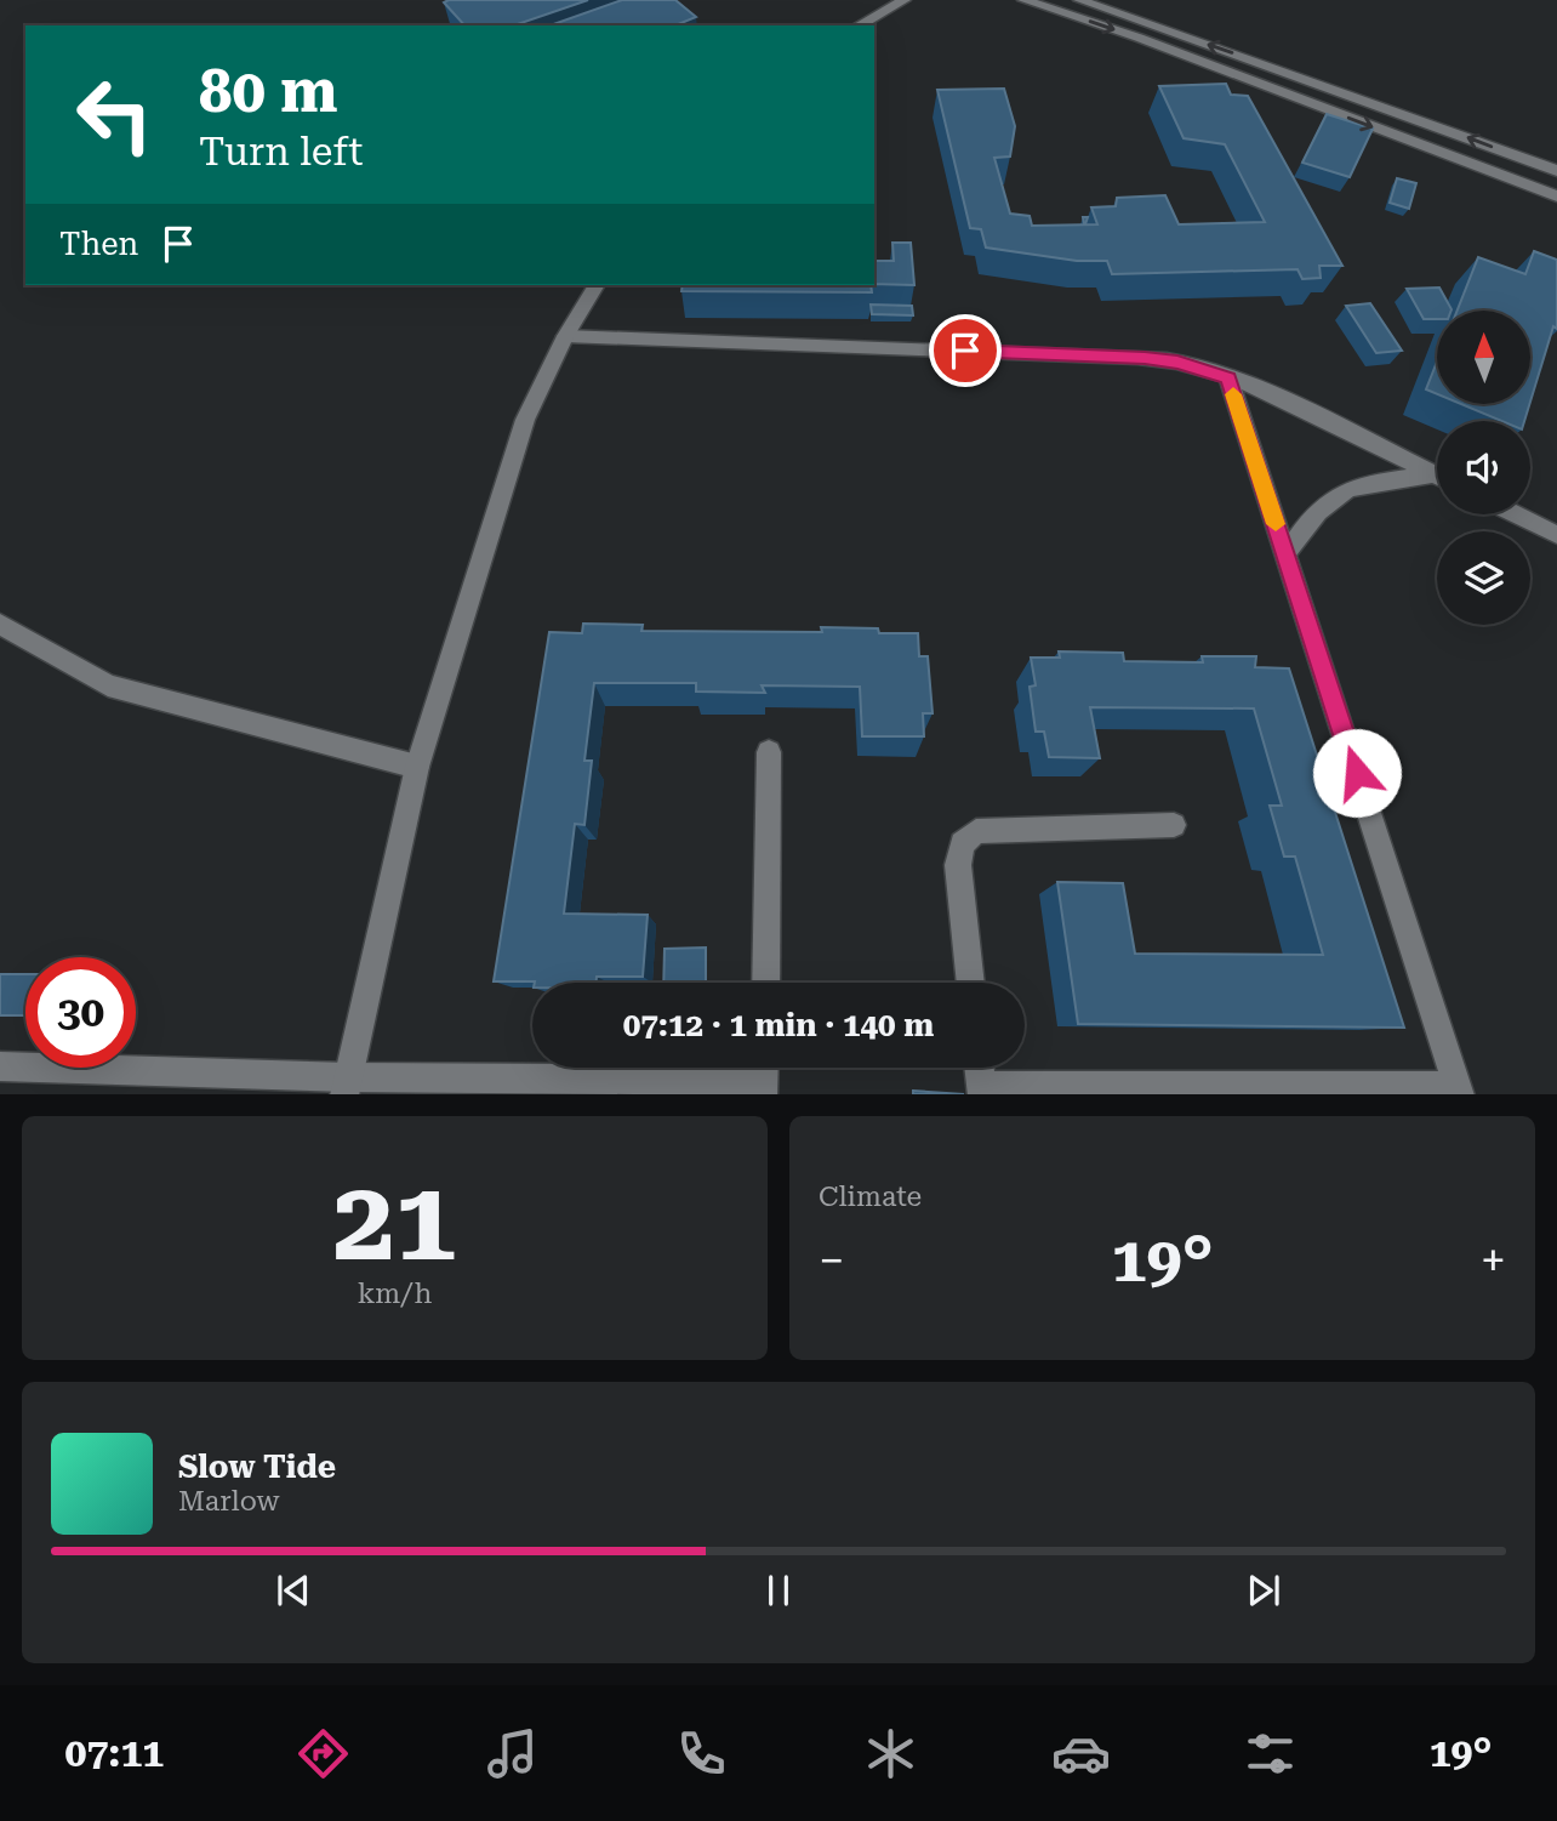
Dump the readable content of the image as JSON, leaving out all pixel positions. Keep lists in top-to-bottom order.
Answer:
{
  "north": "top",
  "page": {
    "turn": ["80 m", "Turn left"],
    "then": "Then",
    "limit": "30",
    "trip": "07:12 · 1 min · 140 m",
    "tile": [
      ["21", "km/h"],
      "Climate"
    ],
    "heat": ["−", "19°", "+"],
    "song": ["Slow Tide", "Marlow"],
    "tabs": ["07:11", "19°"]
  }
}
